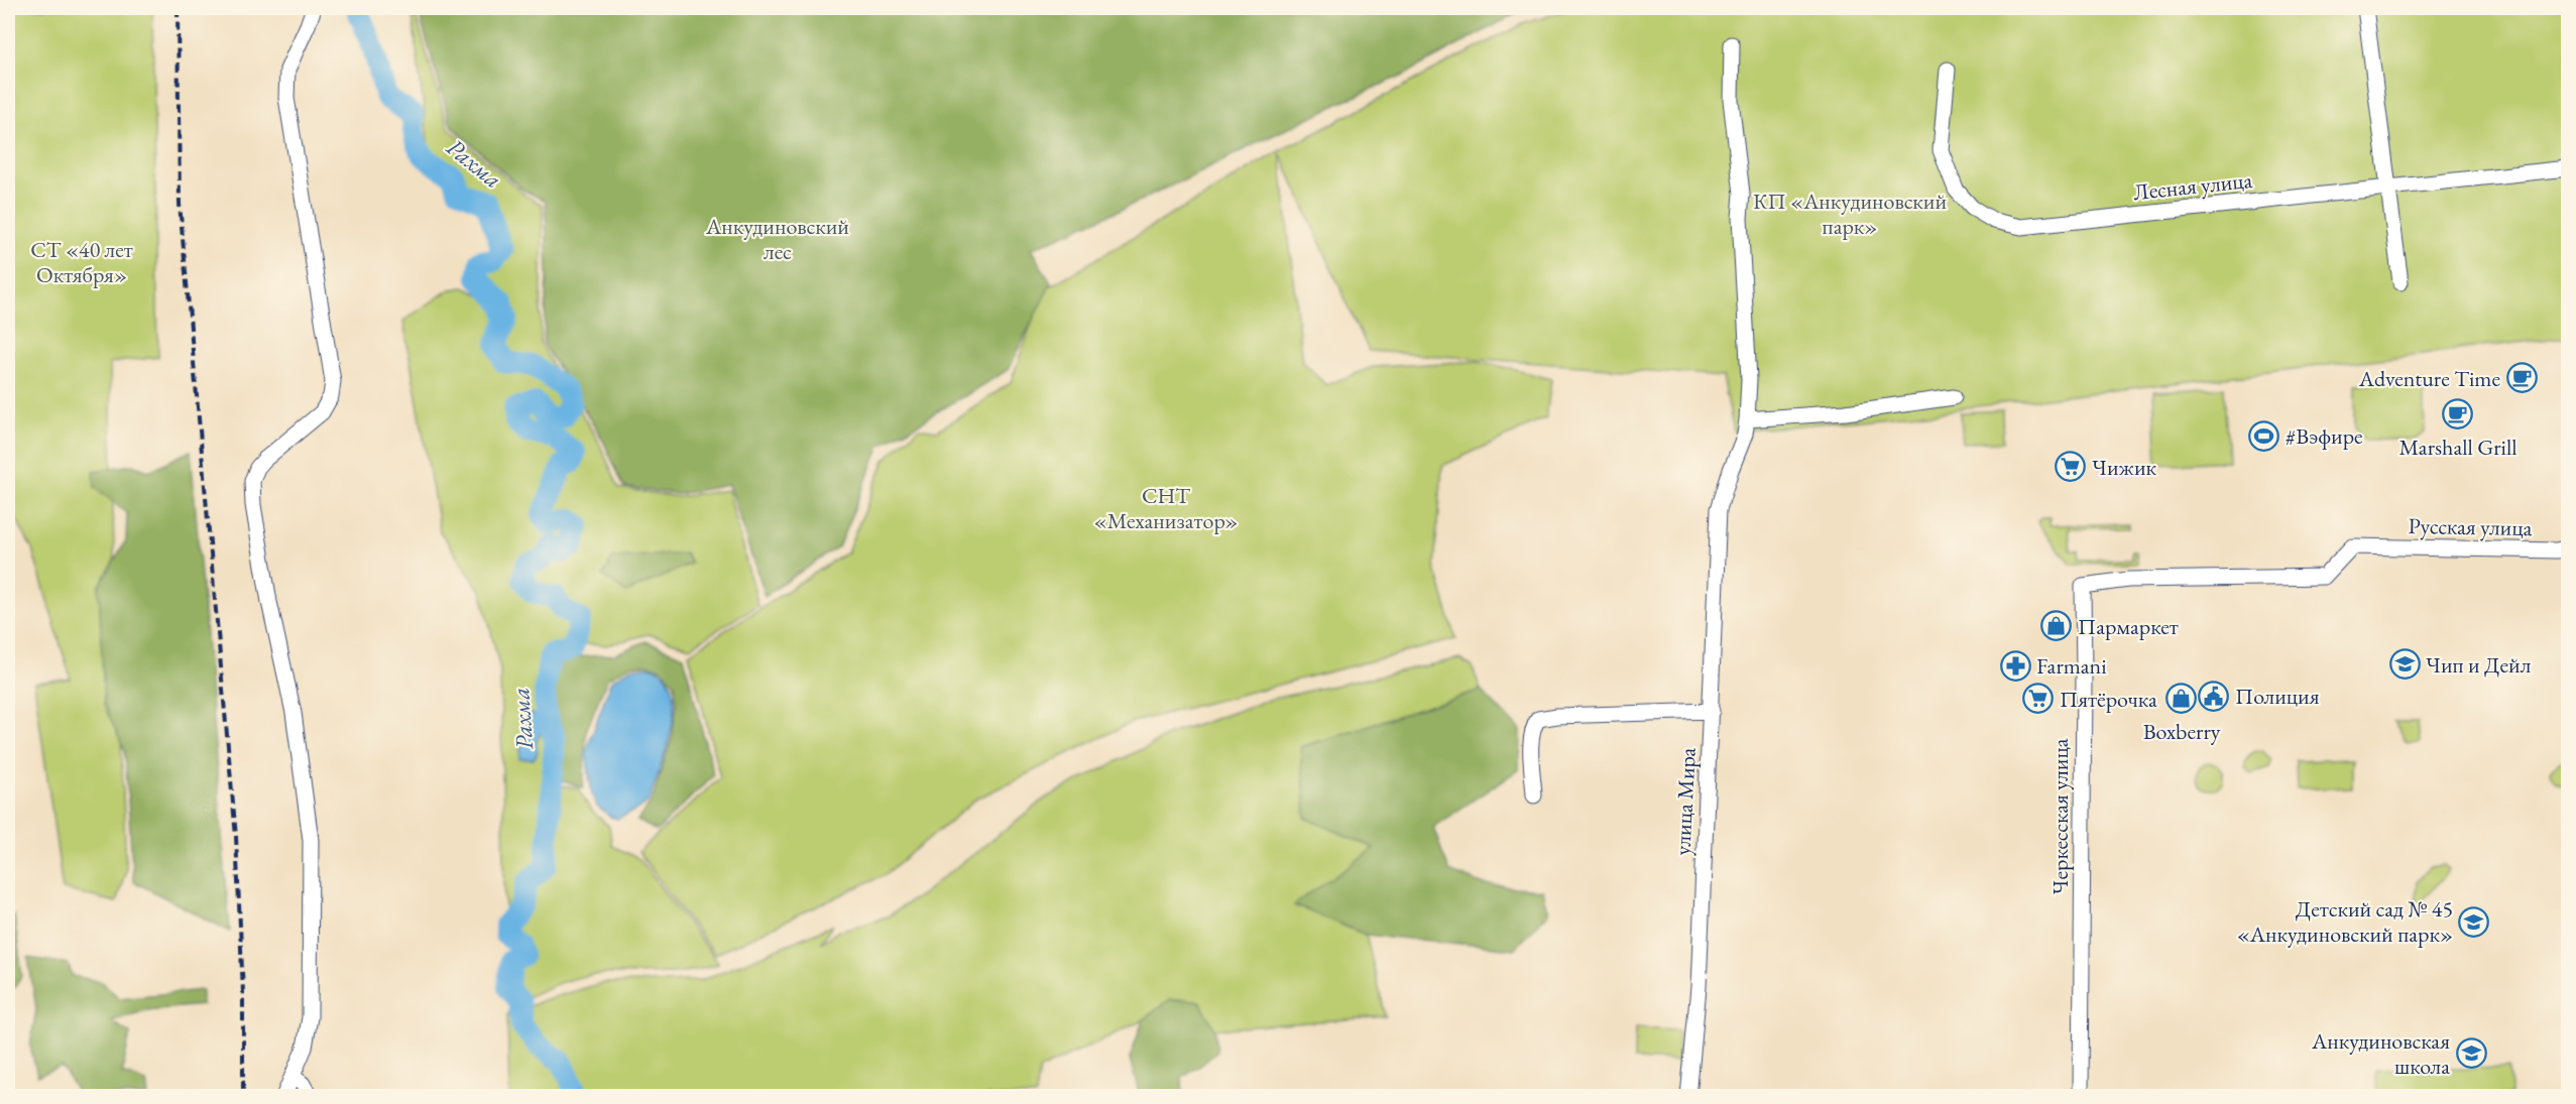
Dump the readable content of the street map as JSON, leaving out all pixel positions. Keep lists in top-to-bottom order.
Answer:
{
  "streets": {
    "street": [
      "Лесная улица",
      "Русская улица",
      "улица Мира",
      "Черкесская улица"
    ]
  },
  "crossings": [
    ["Русская улица", "Черкесская улица"]
  ],
  "water": ["Рахма"],
  "parks": [
    "КП «Анкудиновский парк»",
    "Анкудиновский лес",
    "СТ «40 лет Октября»",
    "СНТ «Механизатор»"
  ],
  "places": {
    "cafe": ["Adventure Time", "Marshall Grill"],
    "sports": ["#Вэфире"],
    "supermarket": ["Чижик", "Пятёрочка"],
    "shop": ["Пармаркет", "Boxberry"],
    "school or university": ["Чип и Дейл", "Детский сад № 45 «Анкудиновский парк»", "Анкудиновская школа"],
    "pharmacy": ["Farmani"],
    "public building": ["Полиция"]
  }
}
